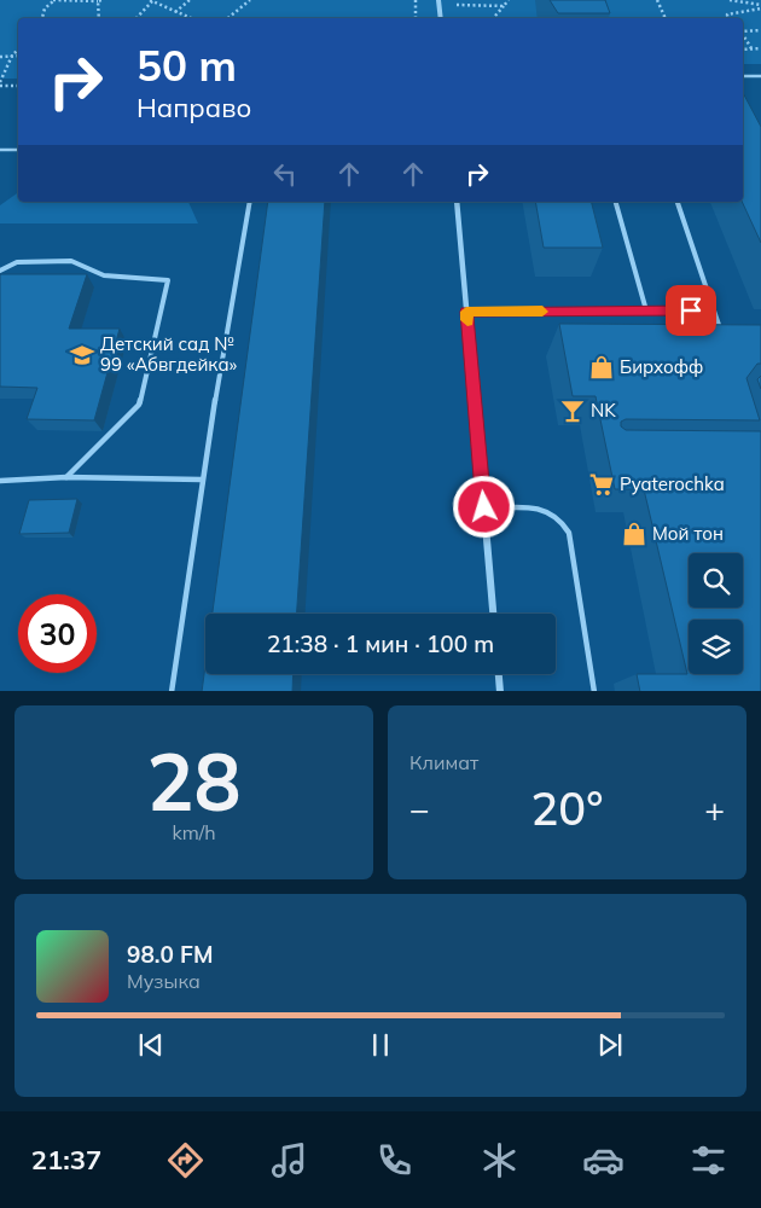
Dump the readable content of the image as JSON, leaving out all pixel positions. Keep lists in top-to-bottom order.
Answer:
{
  "places": {
    "school or university": ["Детский сад № 99 «Абвгдейка»"],
    "shop": ["Бирхофф", "Мой тон"],
    "bar": ["NK"],
    "supermarket": ["Pyaterochka"]
  },
  "page": {
    "turn": ["50 m", "Направо"],
    "limit": "30",
    "trip": "21:38 · 1 мин · 100 m",
    "tile": [
      ["28", "km/h"],
      "Климат"
    ],
    "heat": ["−", "20°", "+"],
    "song": ["98.0 FM", "Музыка"],
    "tabs": "21:37"
  }
}
